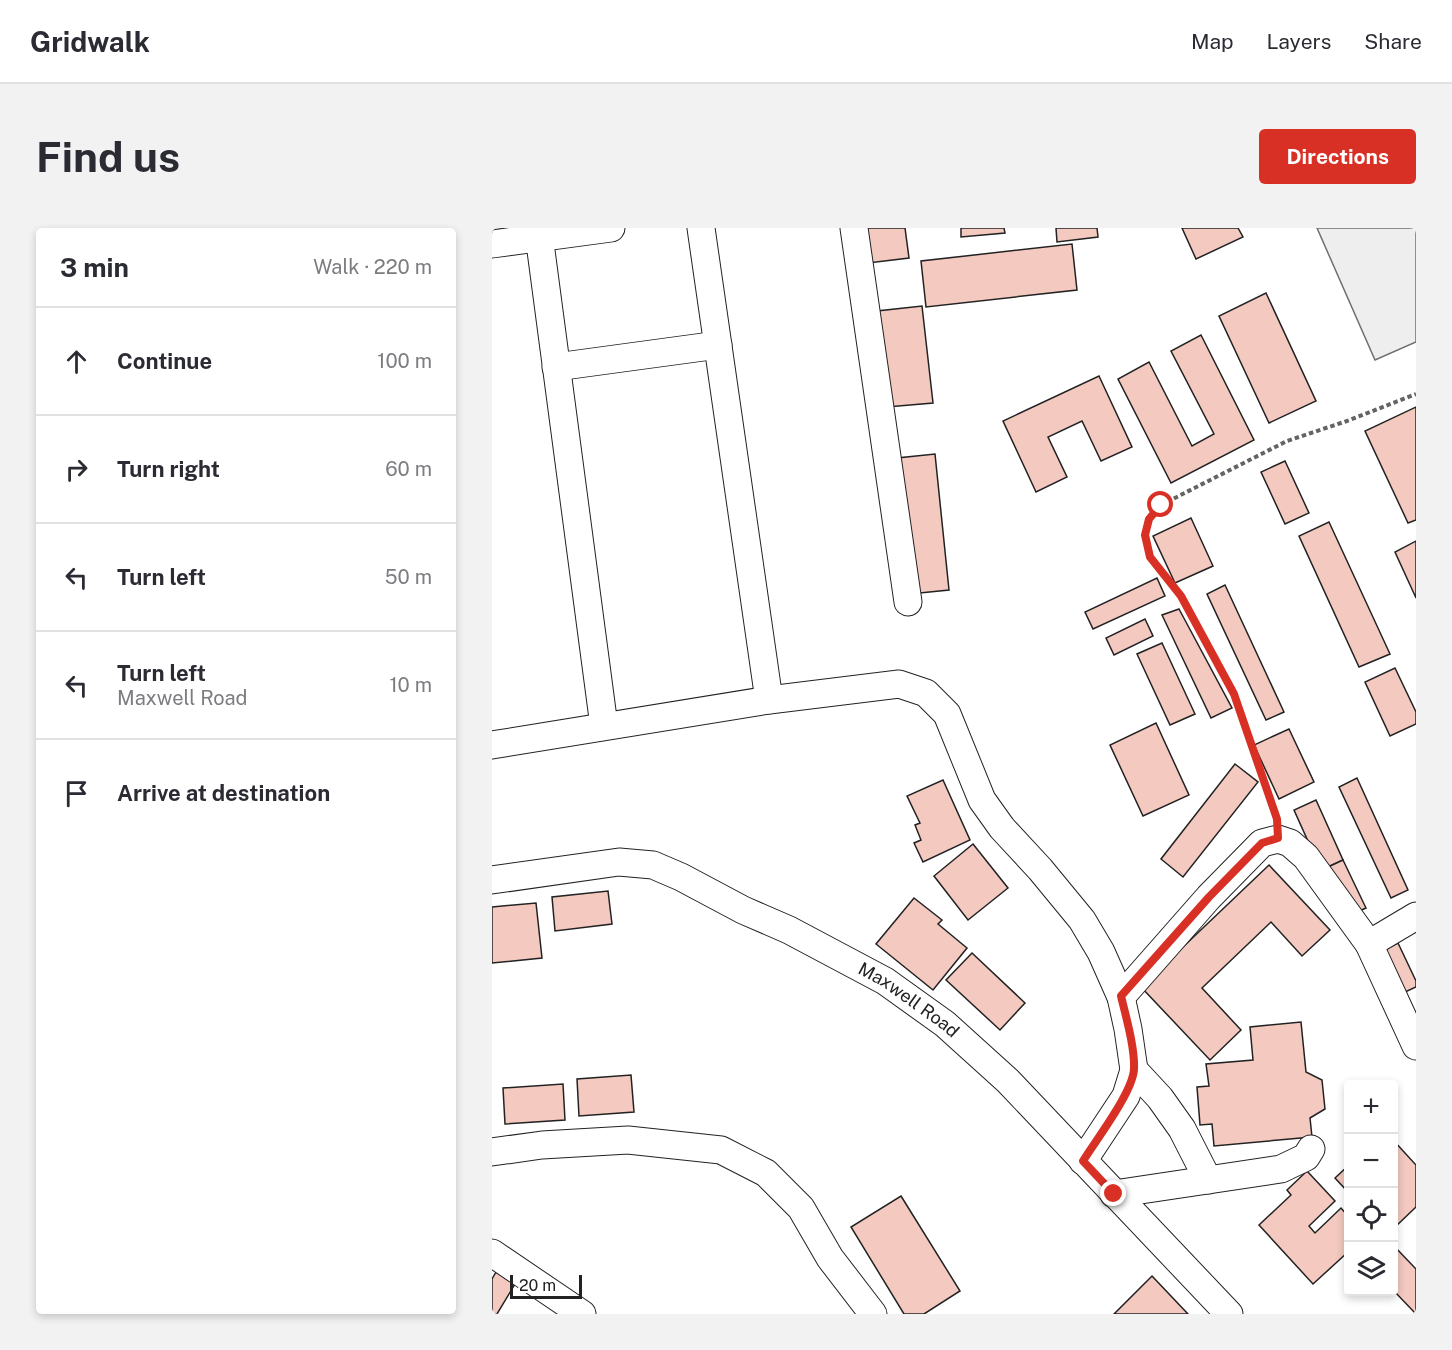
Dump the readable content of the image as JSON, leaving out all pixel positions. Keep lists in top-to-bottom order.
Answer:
{
  "streets": {
    "street": ["Maxwell Road"]
  },
  "scale_bar": "20 m",
  "page": {
    "header": "Gridwalk",
    "nav": ["Map", "Layers", "Share"],
    "buttons": "Directions",
    "title": "Find us",
    "heading": ["3 min", "Walk · 220 m"],
    "list": [
      ["Continue", "100 m"],
      ["Turn right", "60 m"],
      ["Turn left", "50 m"],
      ["Turn left", "Maxwell Road", "10 m"],
      "Arrive at destination"
    ],
    "map_buttons": ["+", "−"],
    "scale": "20 m"
  }
}
